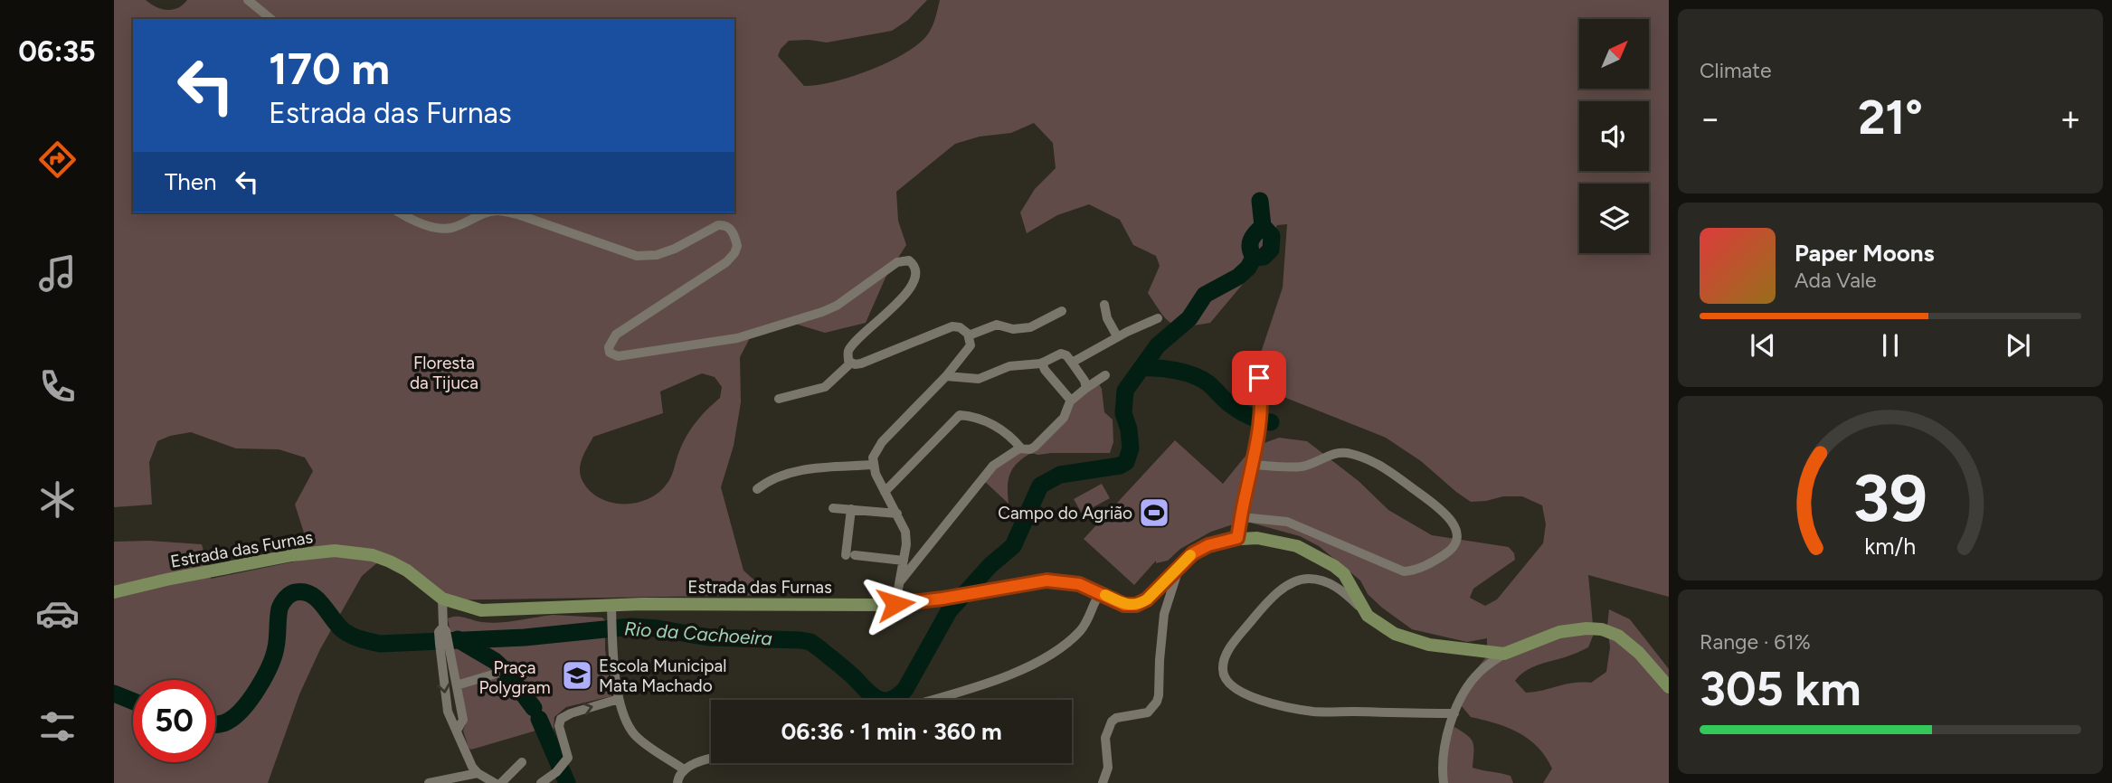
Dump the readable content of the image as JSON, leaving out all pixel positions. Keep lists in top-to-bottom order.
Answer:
{
  "streets": {
    "main road": ["Estrada das Furnas"]
  },
  "water": ["Rio da Cachoeira"],
  "parks": ["Floresta da Tijuca", "Praça Polygram"],
  "places": {
    "sports": ["Campo do Agrião"],
    "school or university": ["Escola Municipal Mata Machado"]
  },
  "north": "top right",
  "page": {
    "tabs": "06:35",
    "tile": [
      "Climate",
      ["Range · 61%", "305 km"]
    ],
    "turn": ["170 m", "Estrada das Furnas"],
    "heat": ["−", "21°", "+"],
    "then": "Then",
    "song": ["Paper Moons", "Ada Vale"],
    "limit": "50",
    "trip": "06:36 · 1 min · 360 m",
    "gauge": ["39", "km/h"]
  }
}
